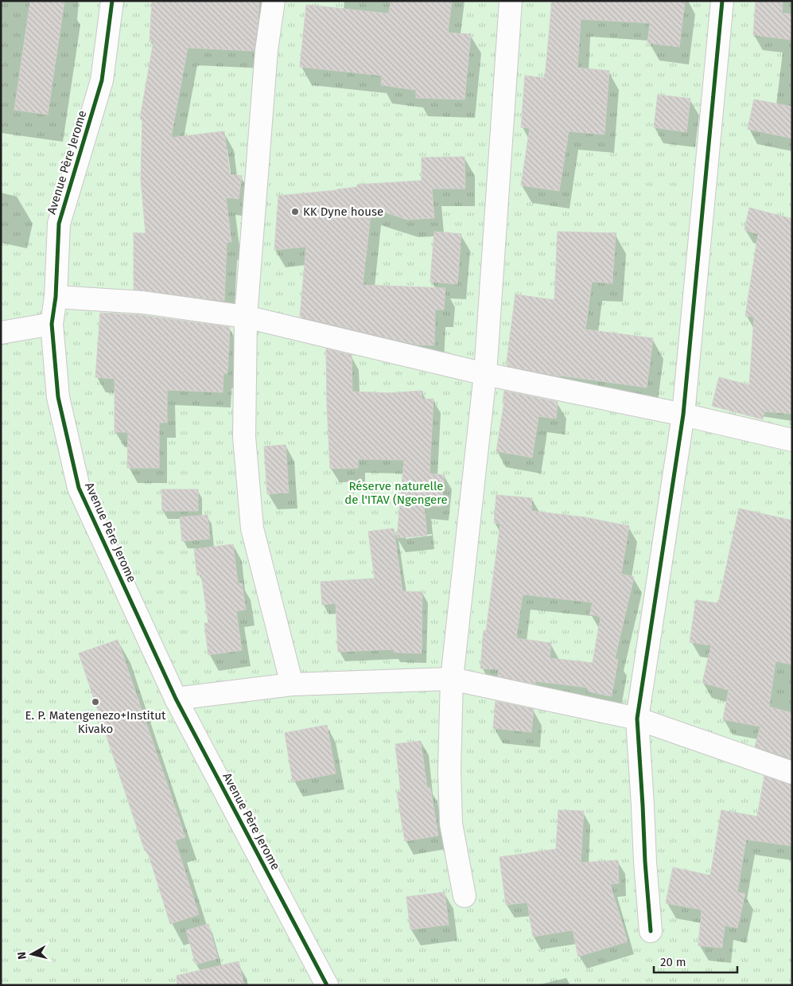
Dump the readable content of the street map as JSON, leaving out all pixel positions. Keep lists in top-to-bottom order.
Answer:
{
  "streets": {
    "street": ["Avenue Père Jerome"]
  },
  "parks": ["Réserve naturelle de l'ITAV (Ngengere"],
  "places": ["KK Dyne house", "E. P. Matengenezo+Institut Kivako"],
  "scale_bar": "20 m",
  "north": "left"
}
